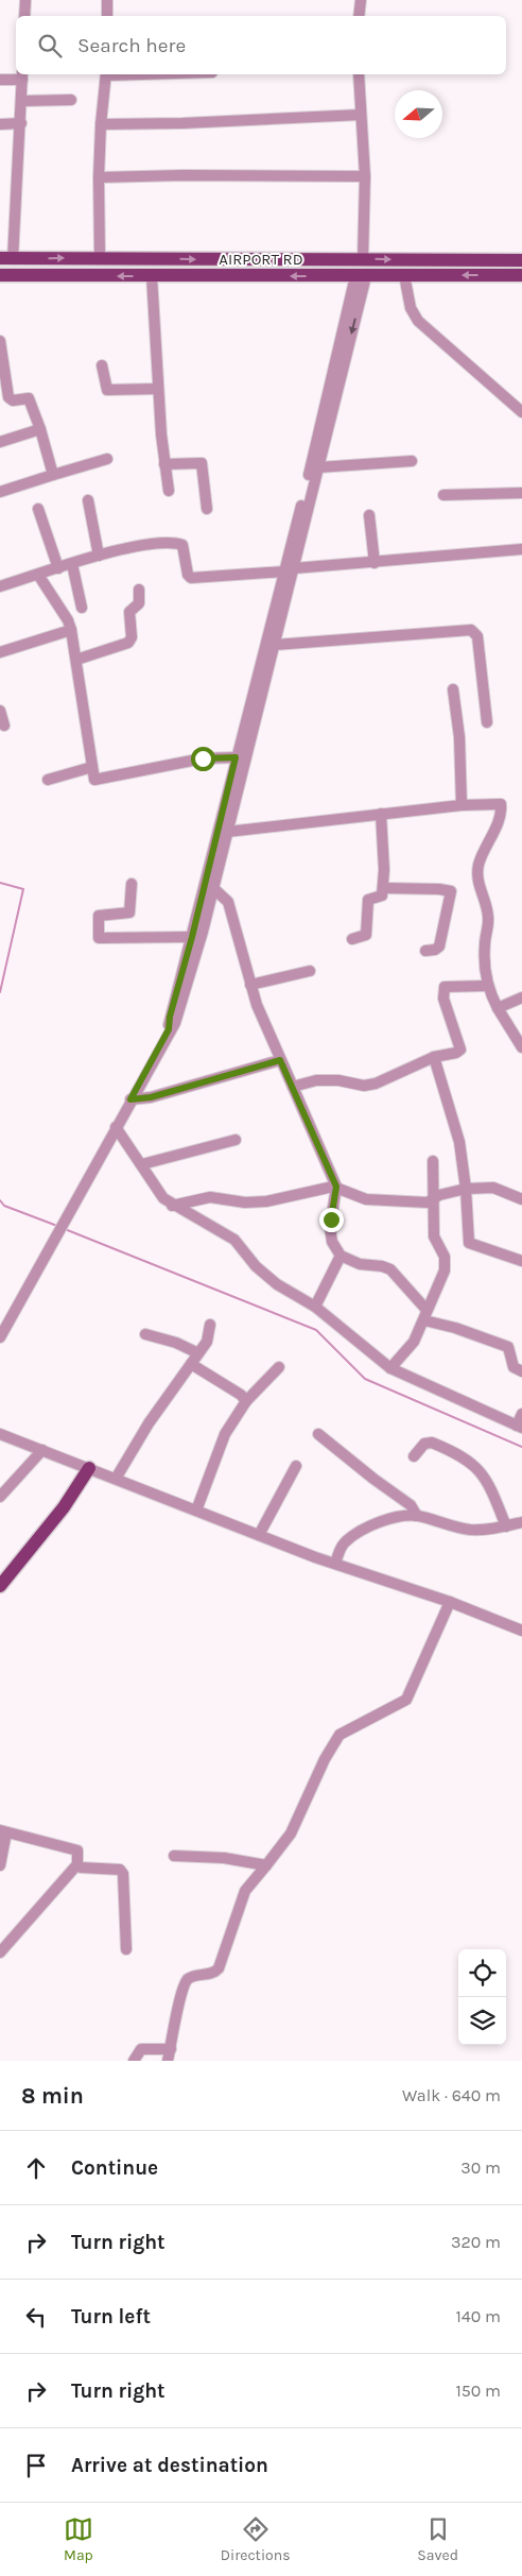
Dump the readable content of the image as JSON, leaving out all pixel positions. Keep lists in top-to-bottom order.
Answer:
{
  "streets": {
    "main road": ["AIRPORT RD"]
  },
  "north": "left",
  "page": {
    "search": "Search here",
    "heading": ["8 min", "Walk · 640 m"],
    "list": [
      ["Continue", "30 m"],
      ["Turn right", "320 m"],
      ["Turn left", "140 m"],
      ["Turn right", "150 m"],
      "Arrive at destination"
    ],
    "nav": ["Map", "Directions", "Saved"]
  }
}
